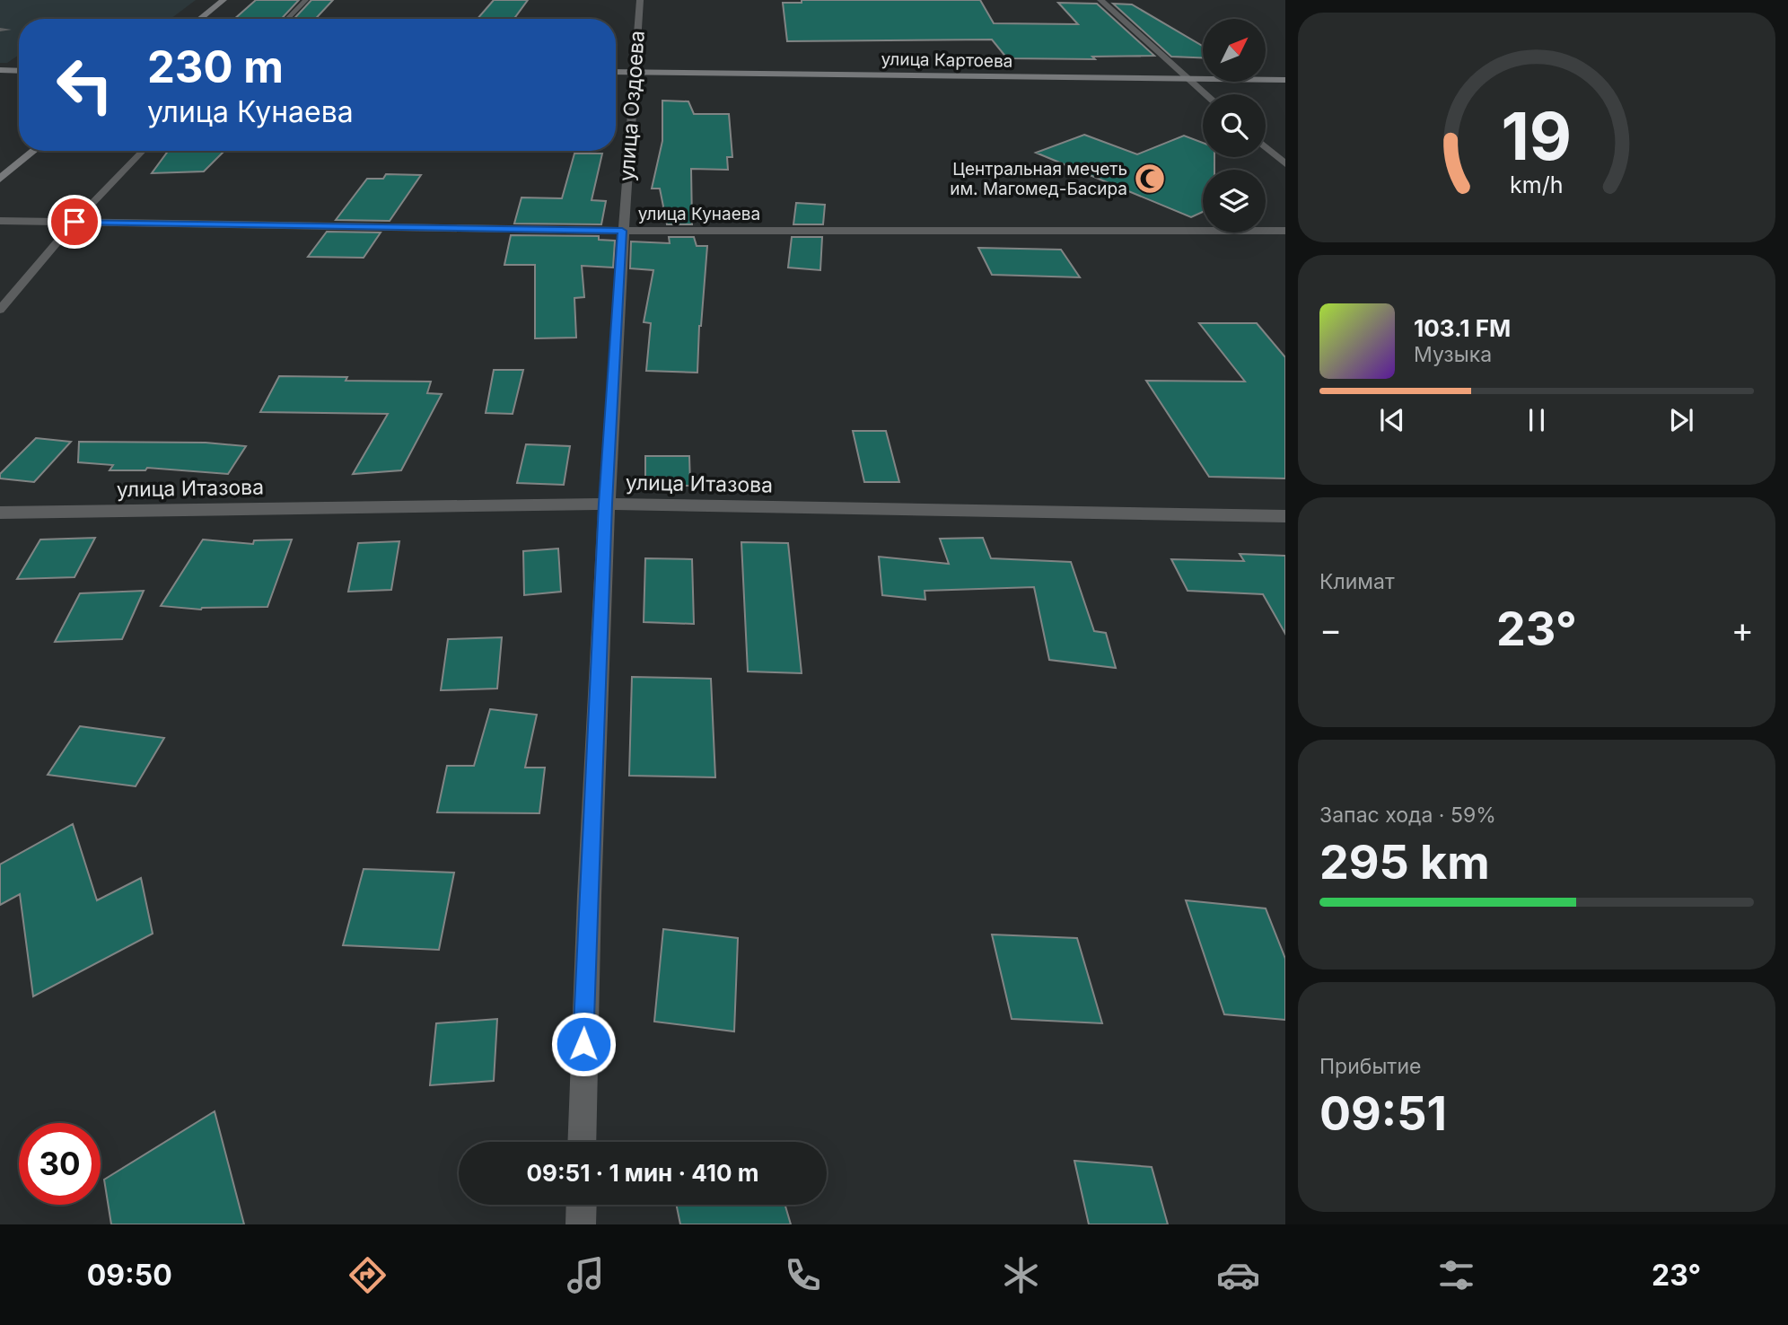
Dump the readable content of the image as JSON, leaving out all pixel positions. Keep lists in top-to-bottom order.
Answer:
{
  "streets": {
    "main road": ["улица Картоева"],
    "street": ["улица Оздоева", "улица Кунаева", "улица Итазова"]
  },
  "crossings": [
    ["улица Картоева", "улица Оздоева"],
    ["улица Оздоева", "улица Кунаева"],
    ["улица Оздоева", "улица Итазова"]
  ],
  "places": {
    "mosque": ["Центральная мечеть им. Магомед-Басира"]
  },
  "north": "top right",
  "page": {
    "turn": ["230 m", "улица Кунаева"],
    "song": ["103.1 FM", "Музыка"],
    "tile": [
      "Климат",
      ["Запас хода · 59%", "295 km"],
      ["Прибытие", "09:51"]
    ],
    "heat": ["−", "23°", "+"],
    "limit": "30",
    "trip": "09:51 · 1 мин · 410 m",
    "tabs": ["09:50", "23°"],
    "gauge": ["19", "km/h"]
  }
}
